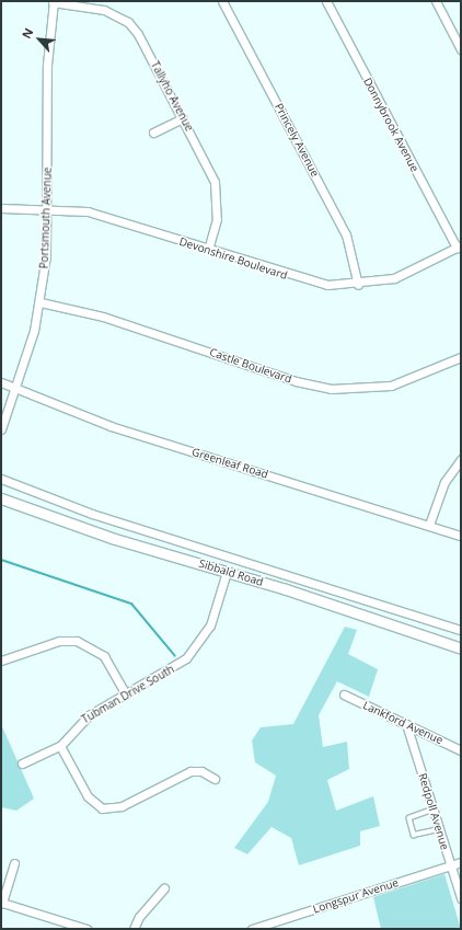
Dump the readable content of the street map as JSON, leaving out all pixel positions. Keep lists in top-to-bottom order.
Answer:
{
  "streets": {
    "street": [
      "Tallyho Avenue",
      "Donnybrook Avenue",
      "Princely Avenue",
      "Portsmouth Avenue",
      "Devonshire Boulevard",
      "Castle Boulevard",
      "Greenleaf Road",
      "Sibbald Road",
      "Tubman Drive South",
      "Lankford Avenue",
      "Redpoll Avenue",
      "Longspur Avenue"
    ]
  },
  "crossings": [
    ["Tallyho Avenue", "Portsmouth Avenue"],
    ["Tallyho Avenue", "Devonshire Boulevard"],
    ["Donnybrook Avenue", "Devonshire Boulevard"],
    ["Princely Avenue", "Devonshire Boulevard"],
    ["Portsmouth Avenue", "Devonshire Boulevard"],
    ["Portsmouth Avenue", "Castle Boulevard"],
    ["Portsmouth Avenue", "Greenleaf Road"],
    ["Sibbald Road", "Tubman Drive South"],
    ["Lankford Avenue", "Redpoll Avenue"],
    ["Redpoll Avenue", "Longspur Avenue"]
  ],
  "north": "top left"
}
